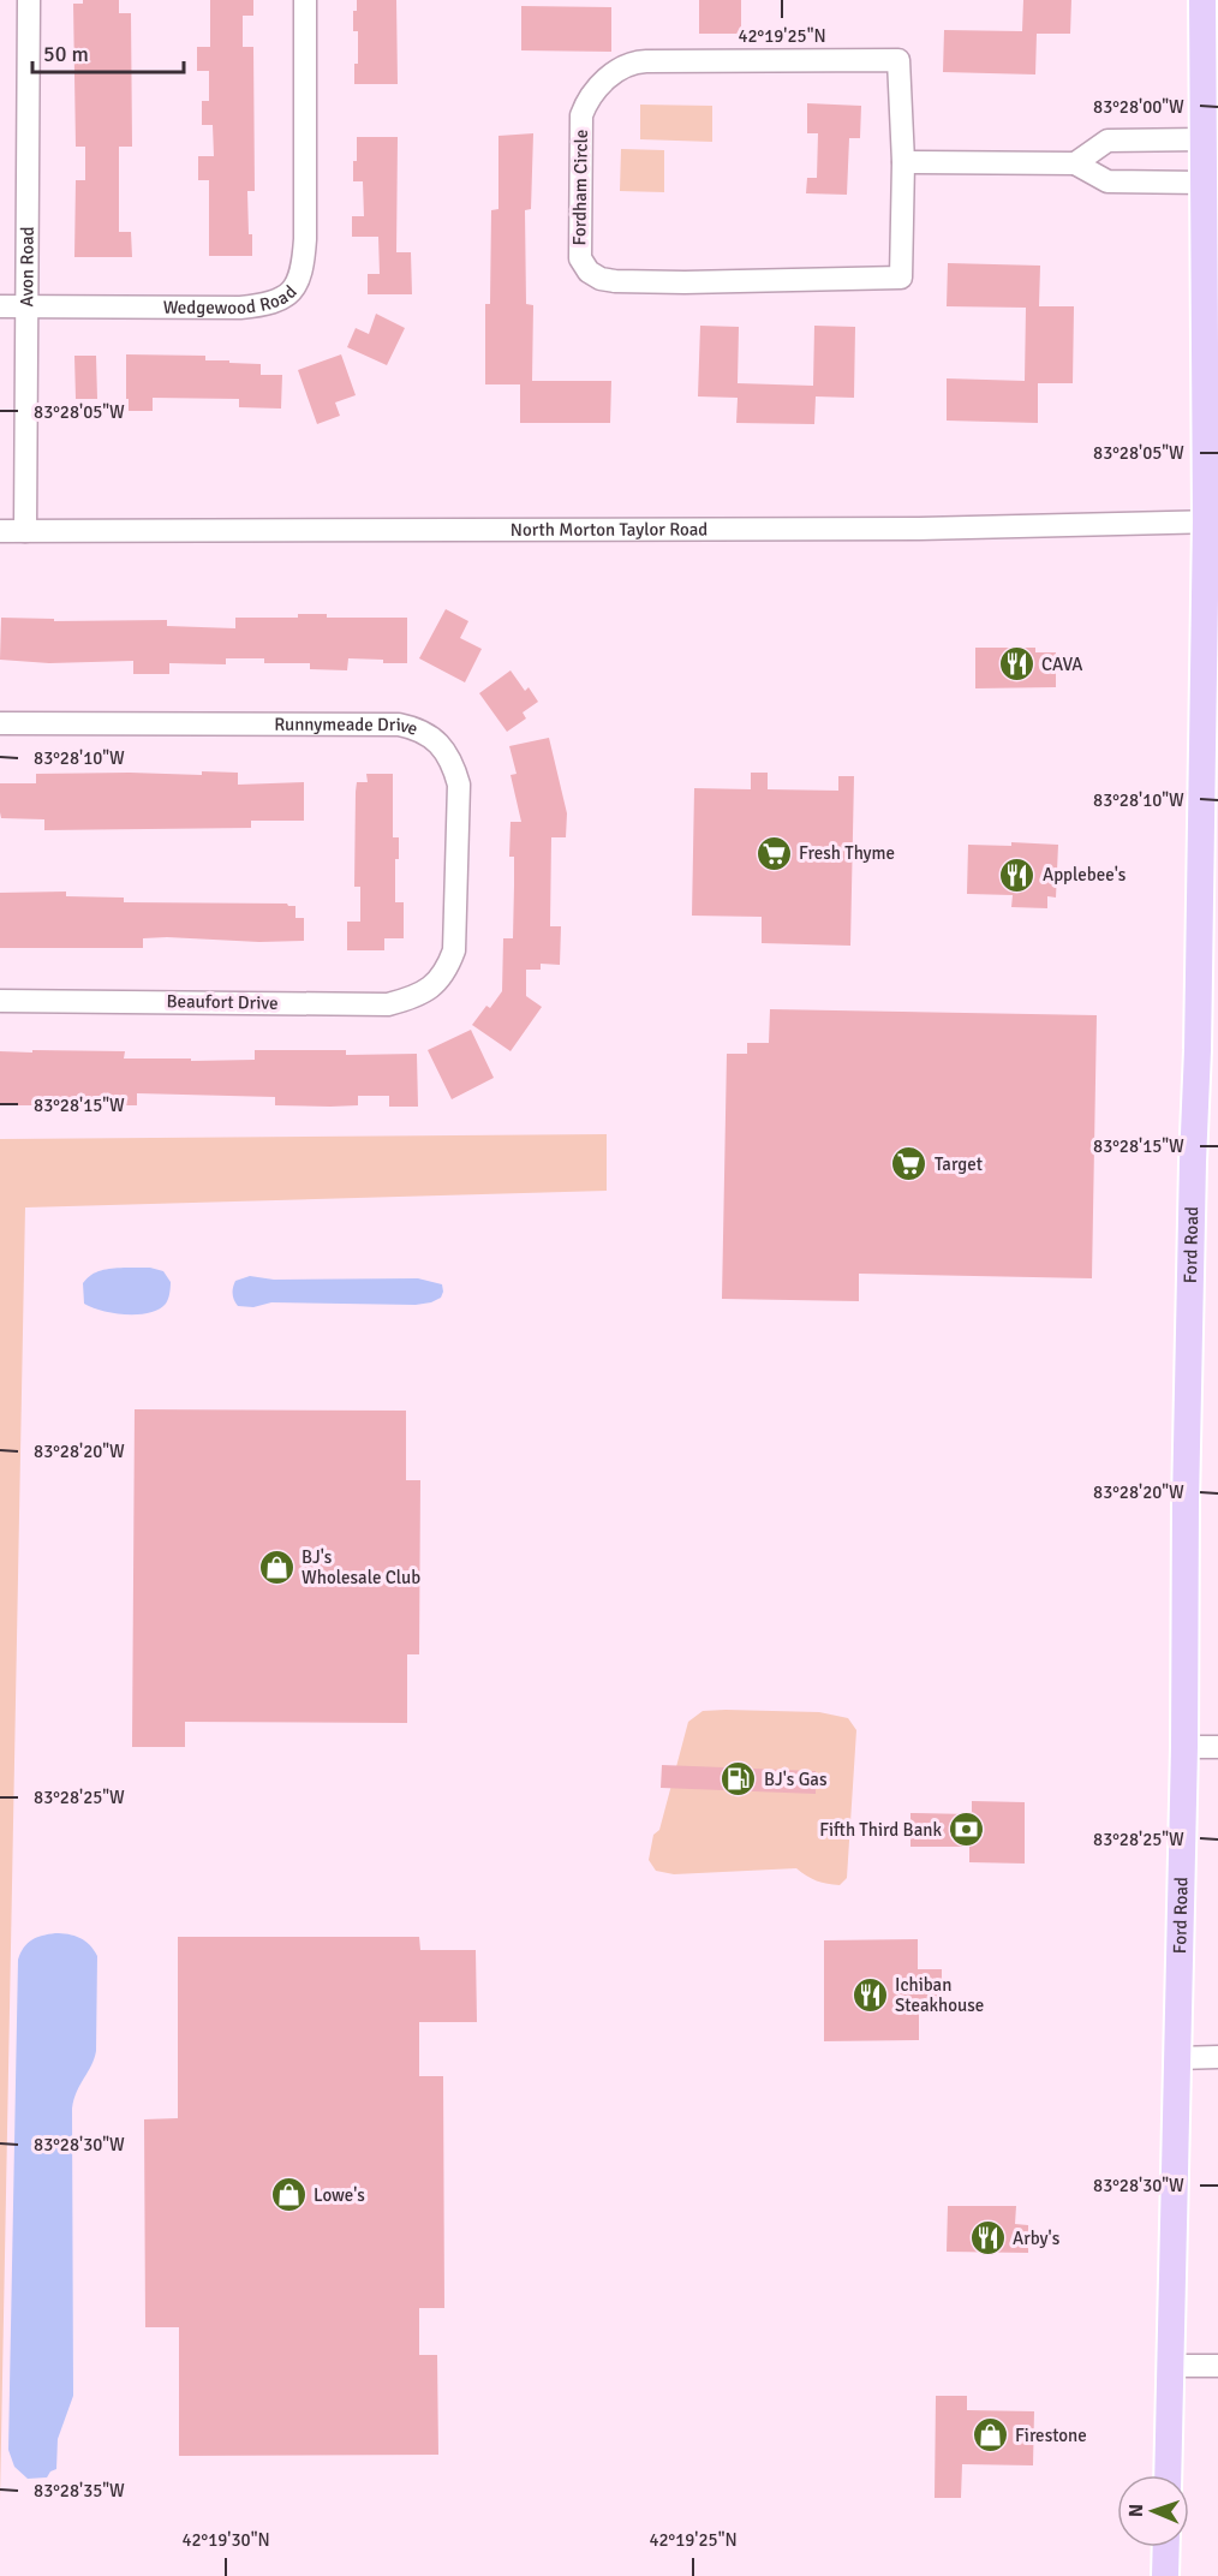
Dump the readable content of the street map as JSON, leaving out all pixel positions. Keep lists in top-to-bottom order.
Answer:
{
  "streets": {
    "main road": ["Ford Road"],
    "street": [
      "Fordham Circle",
      "Avon Road",
      "Wedgewood Road",
      "North Morton Taylor Road",
      "Runnymeade Drive",
      "Beaufort Drive"
    ]
  },
  "crossings": [
    ["Avon Road", "Wedgewood Road"],
    ["Avon Road", "North Morton Taylor Road"],
    ["North Morton Taylor Road", "Ford Road"],
    ["Runnymeade Drive", "Beaufort Drive"]
  ],
  "places": {
    "restaurant": [
      "CAVA",
      "Applebee's",
      "Ichiban Steakhouse",
      "Arby's"
    ],
    "supermarket": ["Fresh Thyme", "Target"],
    "shop": ["BJ's Wholesale Club", "Lowe's", "Firestone"],
    "fuel station": ["BJ's Gas"],
    "bank": ["Fifth Third Bank"]
  },
  "scale_bar": "50 m",
  "north": "left",
  "coordinates": [
    "42°19'25\"N",
    "83°28'00\"W",
    "83°28'05\"W",
    "83°28'10\"W",
    "83°28'15\"W",
    "83°28'20\"W",
    "83°28'25\"W",
    "83°28'30\"W",
    "83°28'35\"W",
    "42°19'30\"N"
  ]
}
